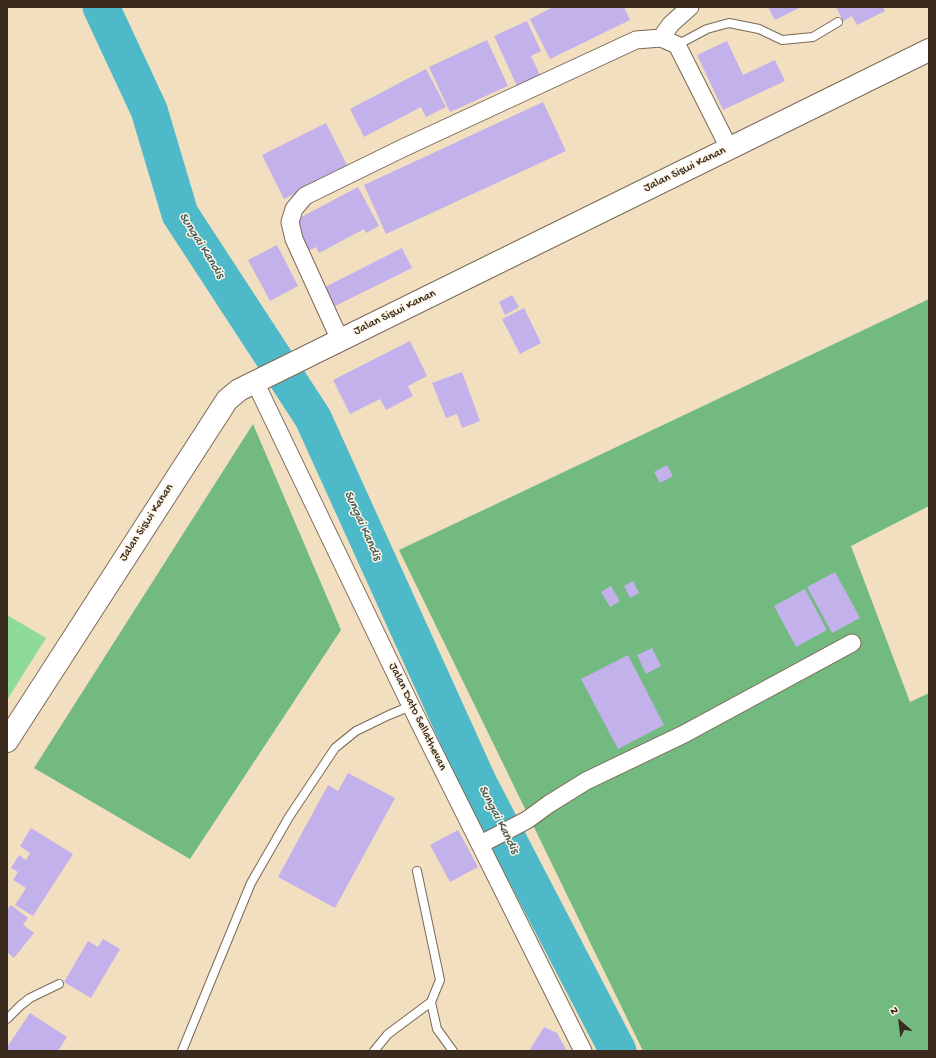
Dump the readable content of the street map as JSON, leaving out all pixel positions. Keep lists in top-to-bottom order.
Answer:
{
  "streets": {
    "street": ["Jalan Siswi Kanan", "Jalan Dato Sellathevan"]
  },
  "crossings": [
    ["Jalan Siswi Kanan", "Jalan Dato Sellathevan"]
  ],
  "water": ["Sungai Kandis"],
  "north": "top left"
}
